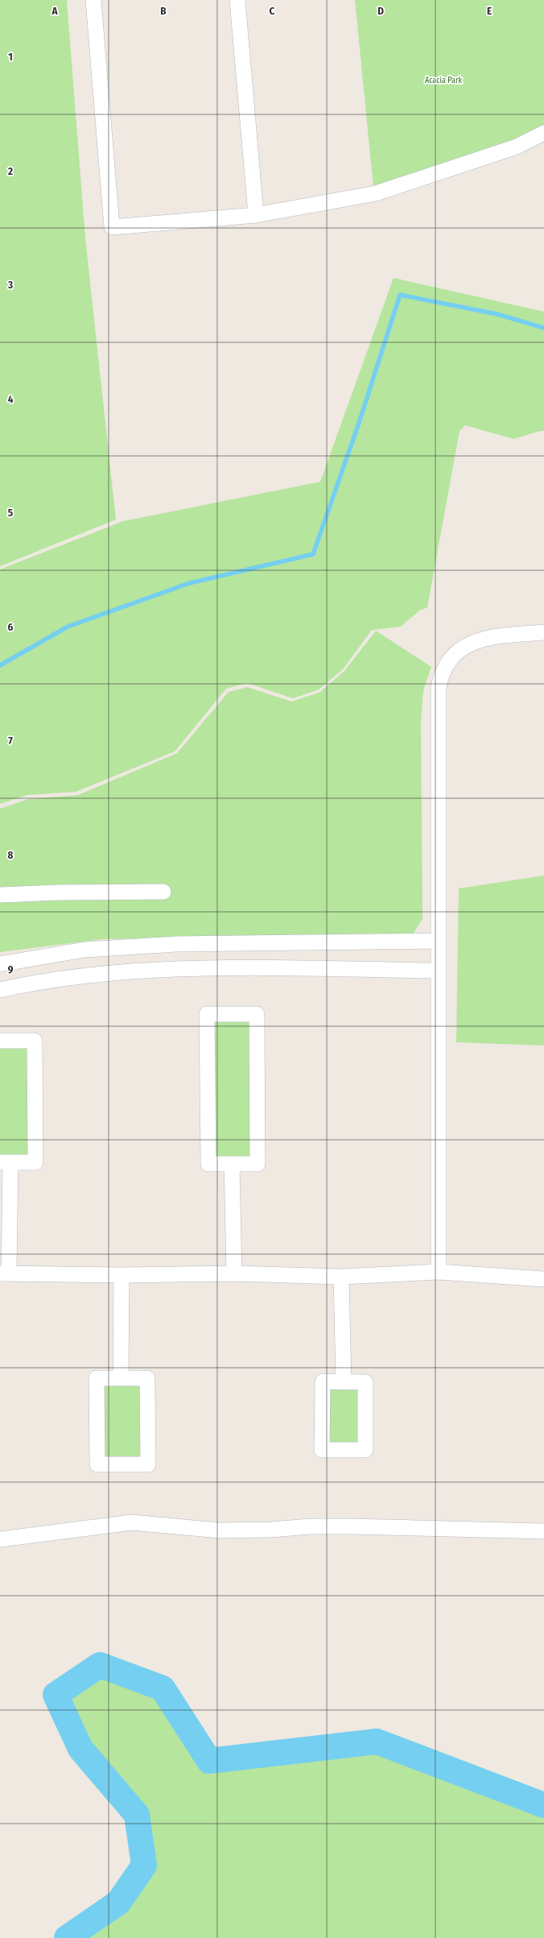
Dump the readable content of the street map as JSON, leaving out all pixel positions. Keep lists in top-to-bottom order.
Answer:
{
  "parks": ["Acacia Park"],
  "grid": {
    "columns": [
      "A",
      "B",
      "C",
      "D",
      "E"
    ],
    "rows": [
      "1",
      "2",
      "3",
      "4",
      "5",
      "6",
      "7",
      "8",
      "9"
    ]
  }
}
